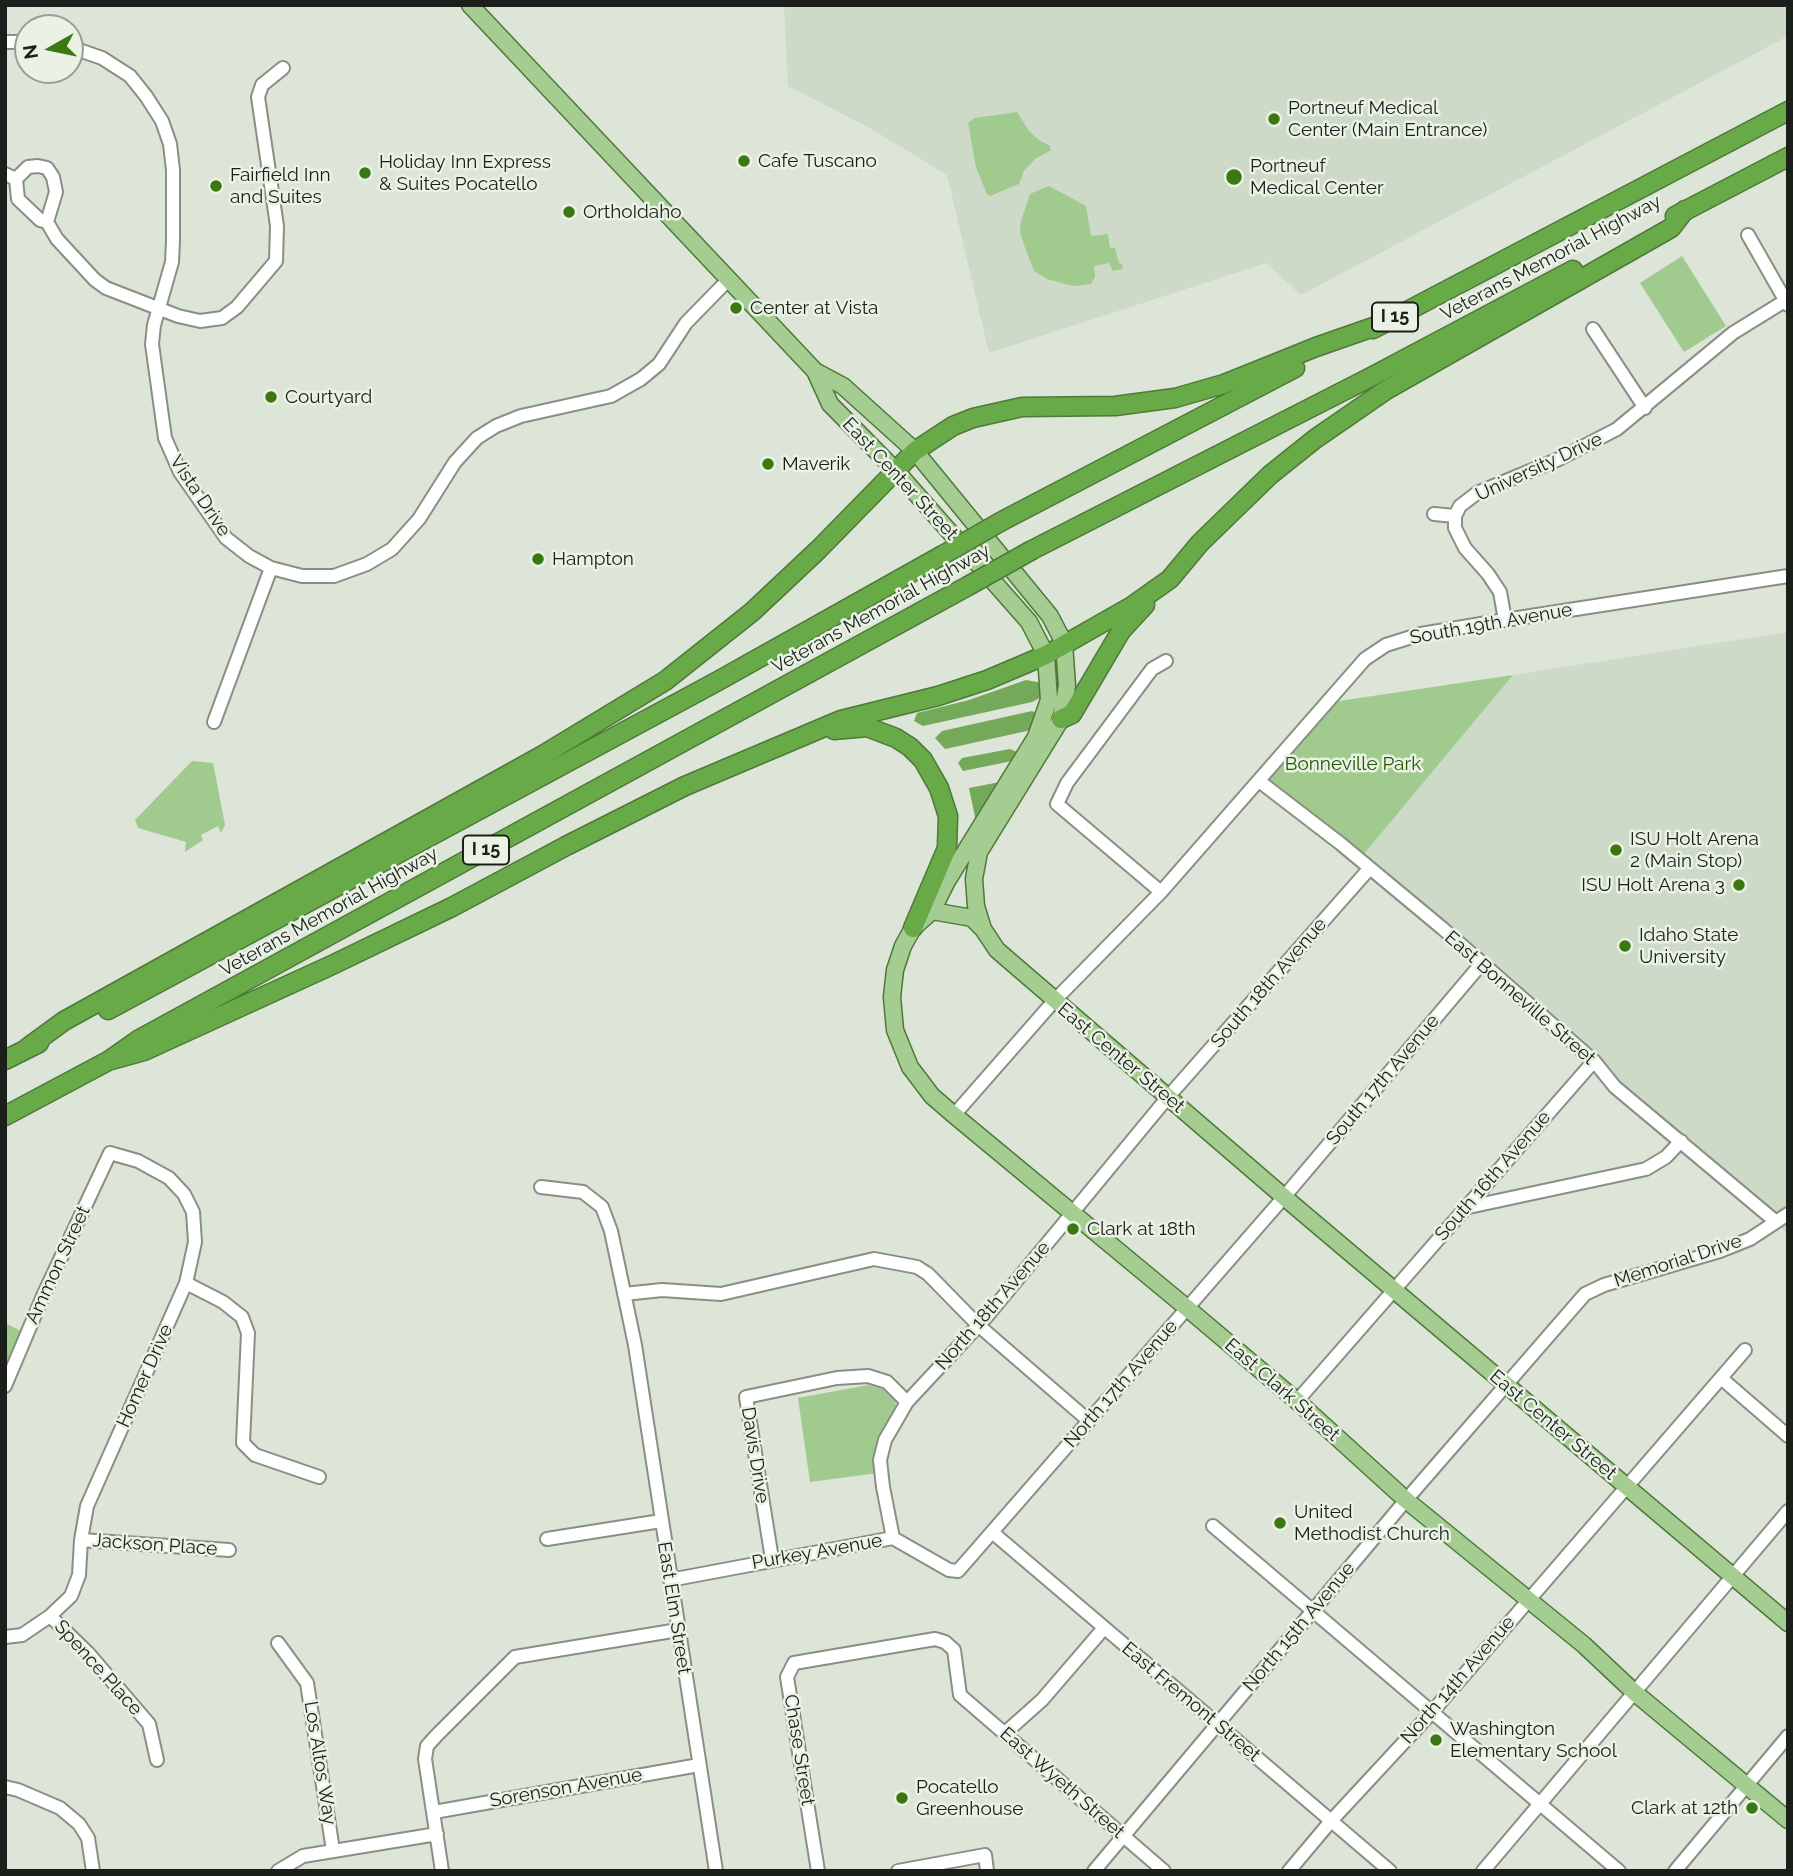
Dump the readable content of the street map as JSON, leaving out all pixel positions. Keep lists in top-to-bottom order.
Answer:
{
  "streets": {
    "highway": ["Veterans Memorial Highway", "I 15"],
    "main road": ["East Center Street", "East Clark Street"],
    "street": [
      "University Drive",
      "Vista Drive",
      "South 19th Avenue",
      "South 18th Avenue",
      "East Bonneville Street",
      "South 17th Avenue",
      "South 16th Avenue",
      "Memorial Drive",
      "Ammon Street",
      "North 18th Avenue",
      "Homer Drive",
      "North 17th Avenue",
      "Davis Drive",
      "Jackson Place",
      "Purkey Avenue",
      "East Elm Street",
      "North 15th Avenue",
      "Spence Place",
      "North 14th Avenue",
      "East Fremont Street",
      "Chase Street",
      "Los Altos Way",
      "East Wyeth Street",
      "Sorenson Avenue"
    ]
  },
  "crossings": [
    ["University Drive", "South 19th Avenue"],
    ["East Center Street", "Vista Drive"],
    ["East Center Street", "South 19th Avenue"],
    ["East Center Street", "South 18th Avenue"],
    ["East Center Street", "South 17th Avenue"],
    ["East Center Street", "South 16th Avenue"],
    ["East Center Street", "Memorial Drive"],
    ["East Center Street", "North 18th Avenue"],
    ["East Center Street", "North 17th Avenue"],
    ["East Center Street", "East Clark Street"],
    ["East Center Street", "North 15th Avenue"],
    ["East Center Street", "North 14th Avenue"],
    ["South 19th Avenue", "East Bonneville Street"],
    ["South 19th Avenue", "East Clark Street"],
    ["South 18th Avenue", "East Bonneville Street"],
    ["South 18th Avenue", "North 18th Avenue"],
    ["East Bonneville Street", "South 17th Avenue"],
    ["East Bonneville Street", "South 16th Avenue"],
    ["East Bonneville Street", "Memorial Drive"],
    ["South 17th Avenue", "North 17th Avenue"],
    ["South 16th Avenue", "East Clark Street"],
    ["Memorial Drive", "North 15th Avenue"],
    ["Ammon Street", "Homer Drive"],
    ["North 18th Avenue", "East Clark Street"],
    ["North 18th Avenue", "Davis Drive"],
    ["North 18th Avenue", "Purkey Avenue"],
    ["Homer Drive", "Jackson Place"],
    ["Homer Drive", "Spence Place"],
    ["North 17th Avenue", "East Clark Street"],
    ["North 17th Avenue", "Purkey Avenue"],
    ["North 17th Avenue", "East Fremont Street"],
    ["East Clark Street", "North 15th Avenue"],
    ["East Clark Street", "North 14th Avenue"],
    ["Davis Drive", "Purkey Avenue"],
    ["Purkey Avenue", "East Elm Street"],
    ["East Elm Street", "Sorenson Avenue"],
    ["North 15th Avenue", "East Fremont Street"],
    ["North 15th Avenue", "East Wyeth Street"],
    ["North 14th Avenue", "East Fremont Street"],
    ["Chase Street", "East Wyeth Street"]
  ],
  "parks": ["Bonneville Park"],
  "places": [
    "Portneuf Medical Center (Main Entrance)",
    "Cafe Tuscano",
    "Holiday Inn Express & Suites Pocatello",
    "Portneuf Medical Center",
    "Fairfield Inn and Suites",
    "OrthoIdaho",
    "Center at Vista",
    "Courtyard",
    "Maverik",
    "Hampton",
    "ISU Holt Arena 2 (Main Stop)",
    "ISU Holt Arena 3",
    "Idaho State University",
    "Clark at 18th",
    "United Methodist Church",
    "Washington Elementary School",
    "Pocatello Greenhouse",
    "Clark at 12th"
  ],
  "north": "left"
}
